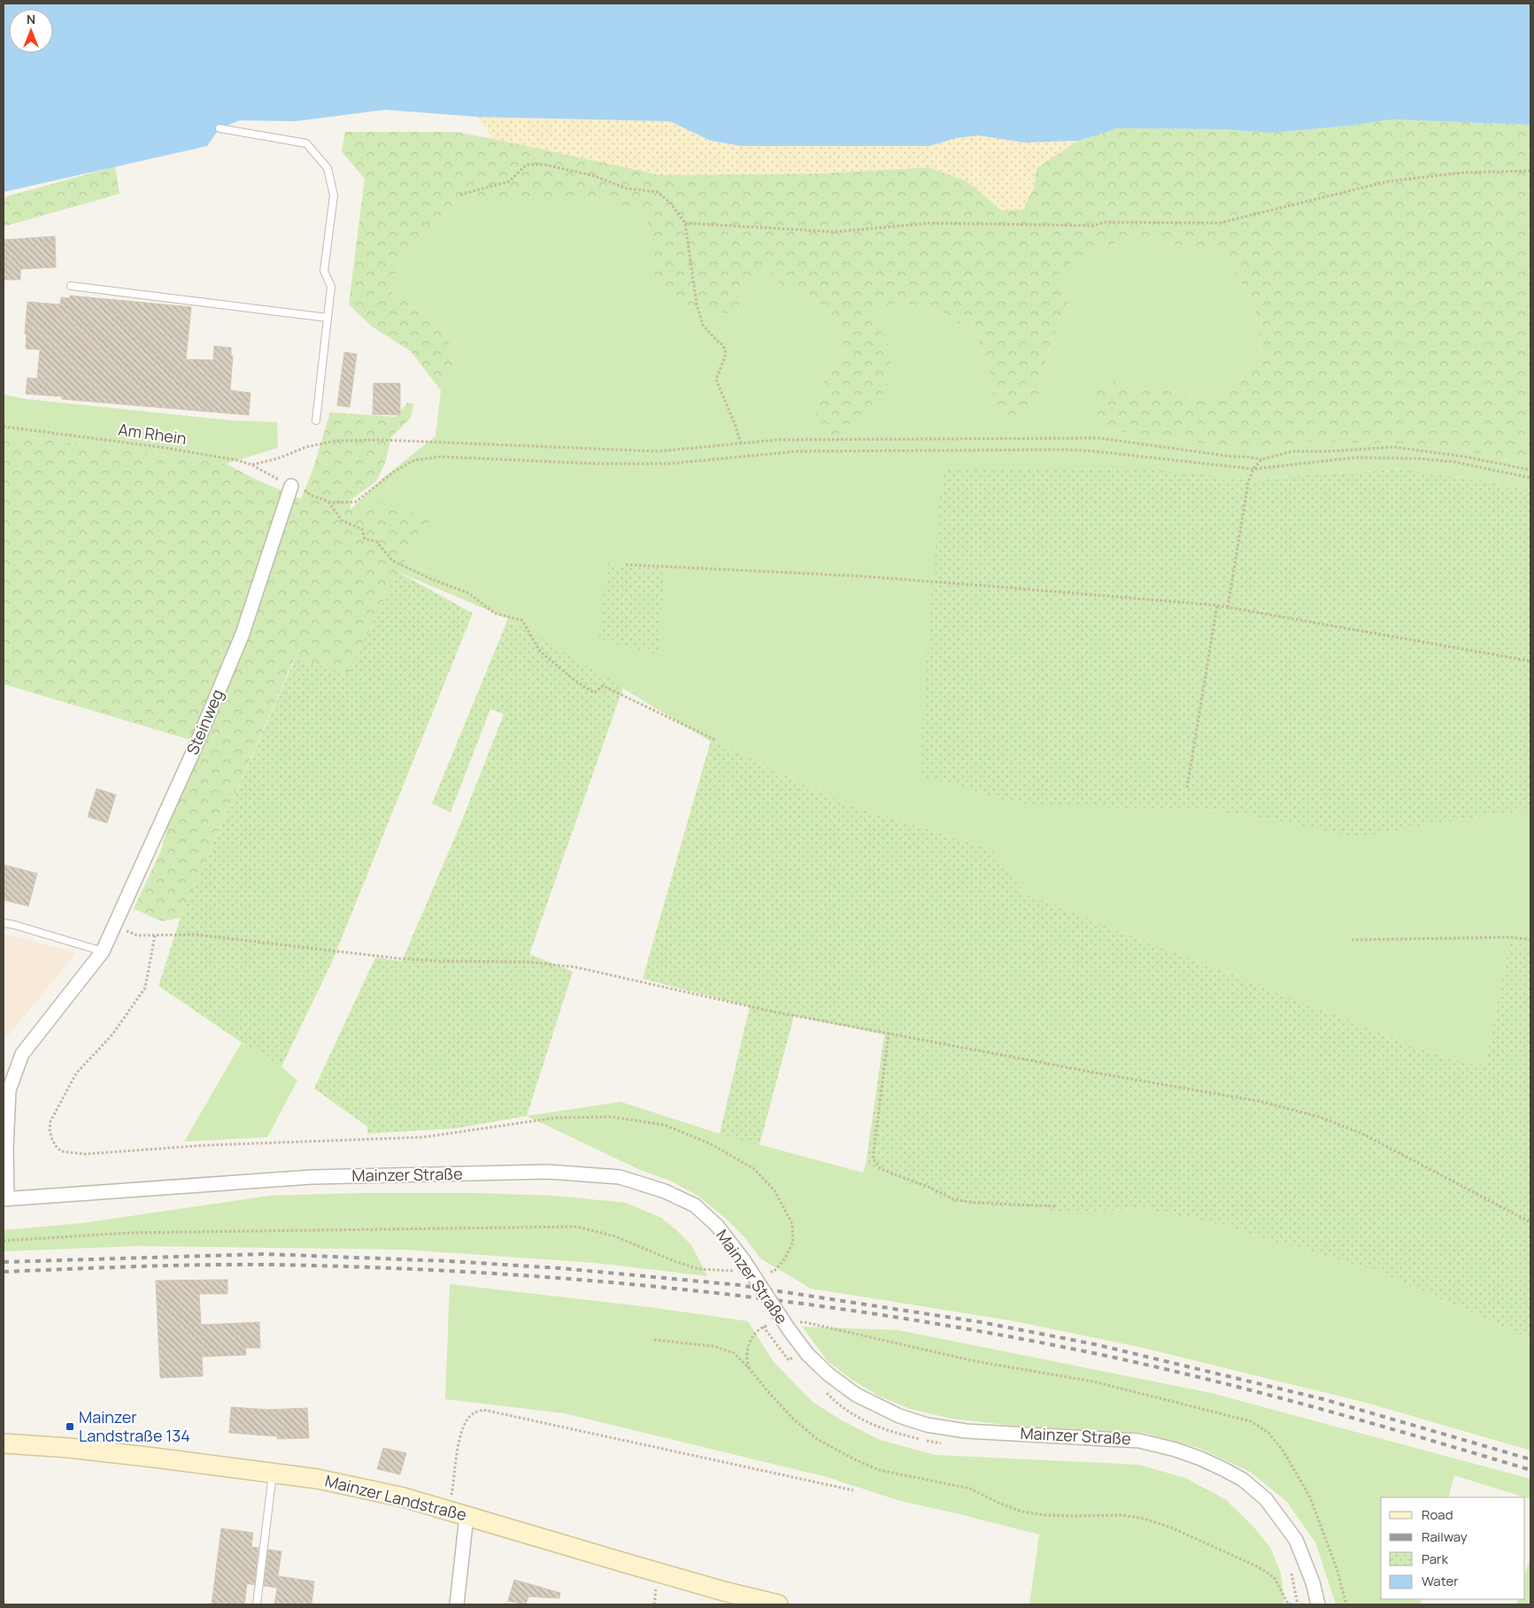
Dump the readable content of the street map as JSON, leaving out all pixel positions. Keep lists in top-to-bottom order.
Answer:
{
  "streets": {
    "main road": ["Mainzer Landstraße"],
    "street": ["Steinweg", "Mainzer Straße"],
    "path": ["Am Rhein"]
  },
  "crossings": [
    ["Am Rhein", "Steinweg"],
    ["Steinweg", "Mainzer Straße"]
  ],
  "places": {
    "transit": ["Mainzer Landstraße 134"]
  },
  "legend": [
    "Road",
    "Railway",
    "Park",
    "Water"
  ],
  "north": "top"
}
